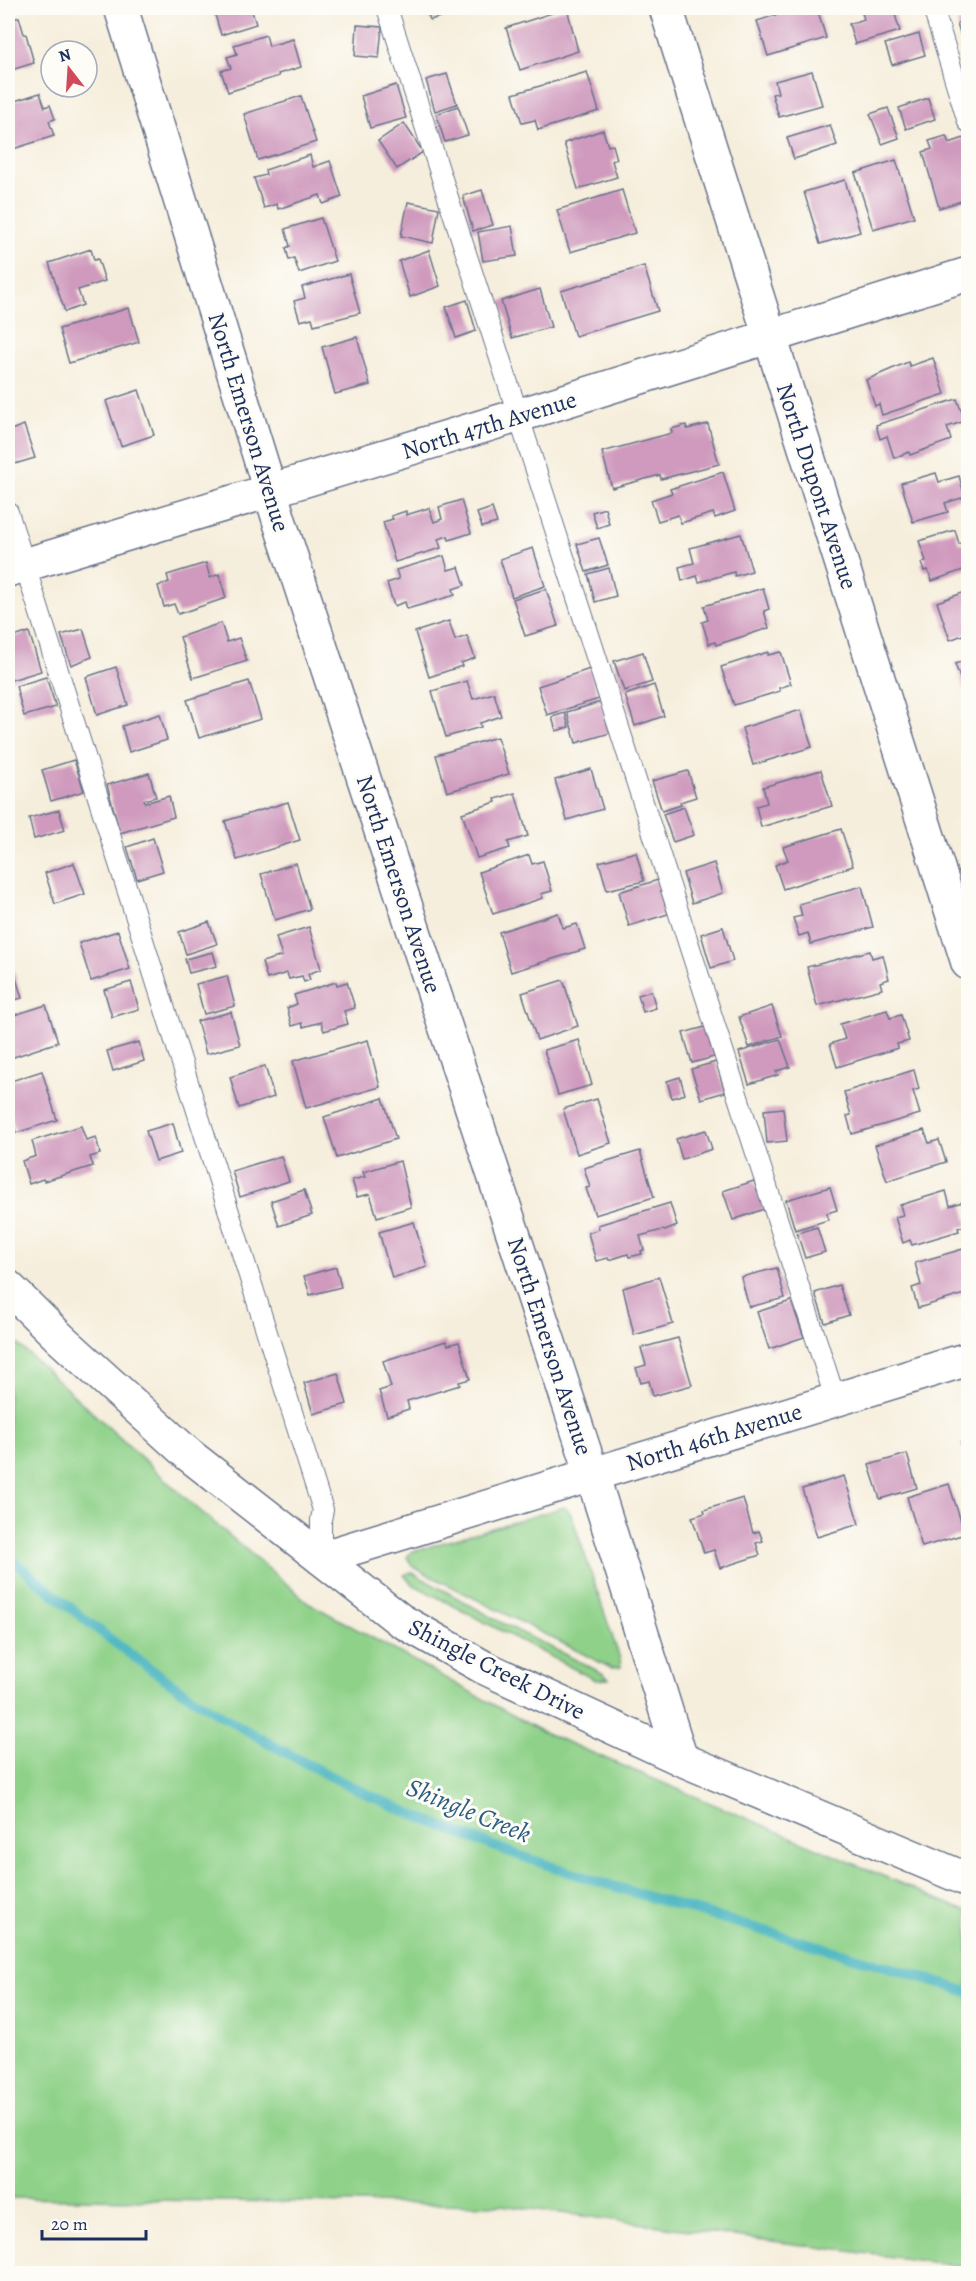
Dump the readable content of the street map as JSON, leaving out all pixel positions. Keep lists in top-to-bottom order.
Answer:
{
  "streets": {
    "street": [
      "North Emerson Avenue",
      "North 47th Avenue",
      "North Dupont Avenue",
      "North 46th Avenue",
      "Shingle Creek Drive"
    ]
  },
  "crossings": [
    ["North Emerson Avenue", "North 47th Avenue"],
    ["North Emerson Avenue", "North 46th Avenue"],
    ["North Emerson Avenue", "Shingle Creek Drive"],
    ["North 47th Avenue", "North Dupont Avenue"],
    ["North 46th Avenue", "Shingle Creek Drive"]
  ],
  "water": ["Shingle Creek"],
  "scale_bar": "20 m",
  "north": "top"
}
